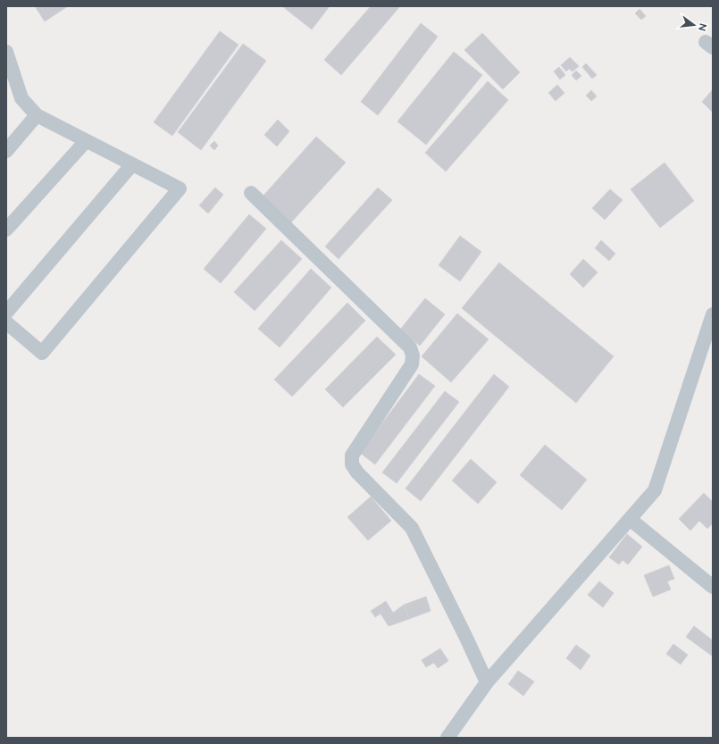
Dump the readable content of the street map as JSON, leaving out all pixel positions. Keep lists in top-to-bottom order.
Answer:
{
  "north": "right"
}
